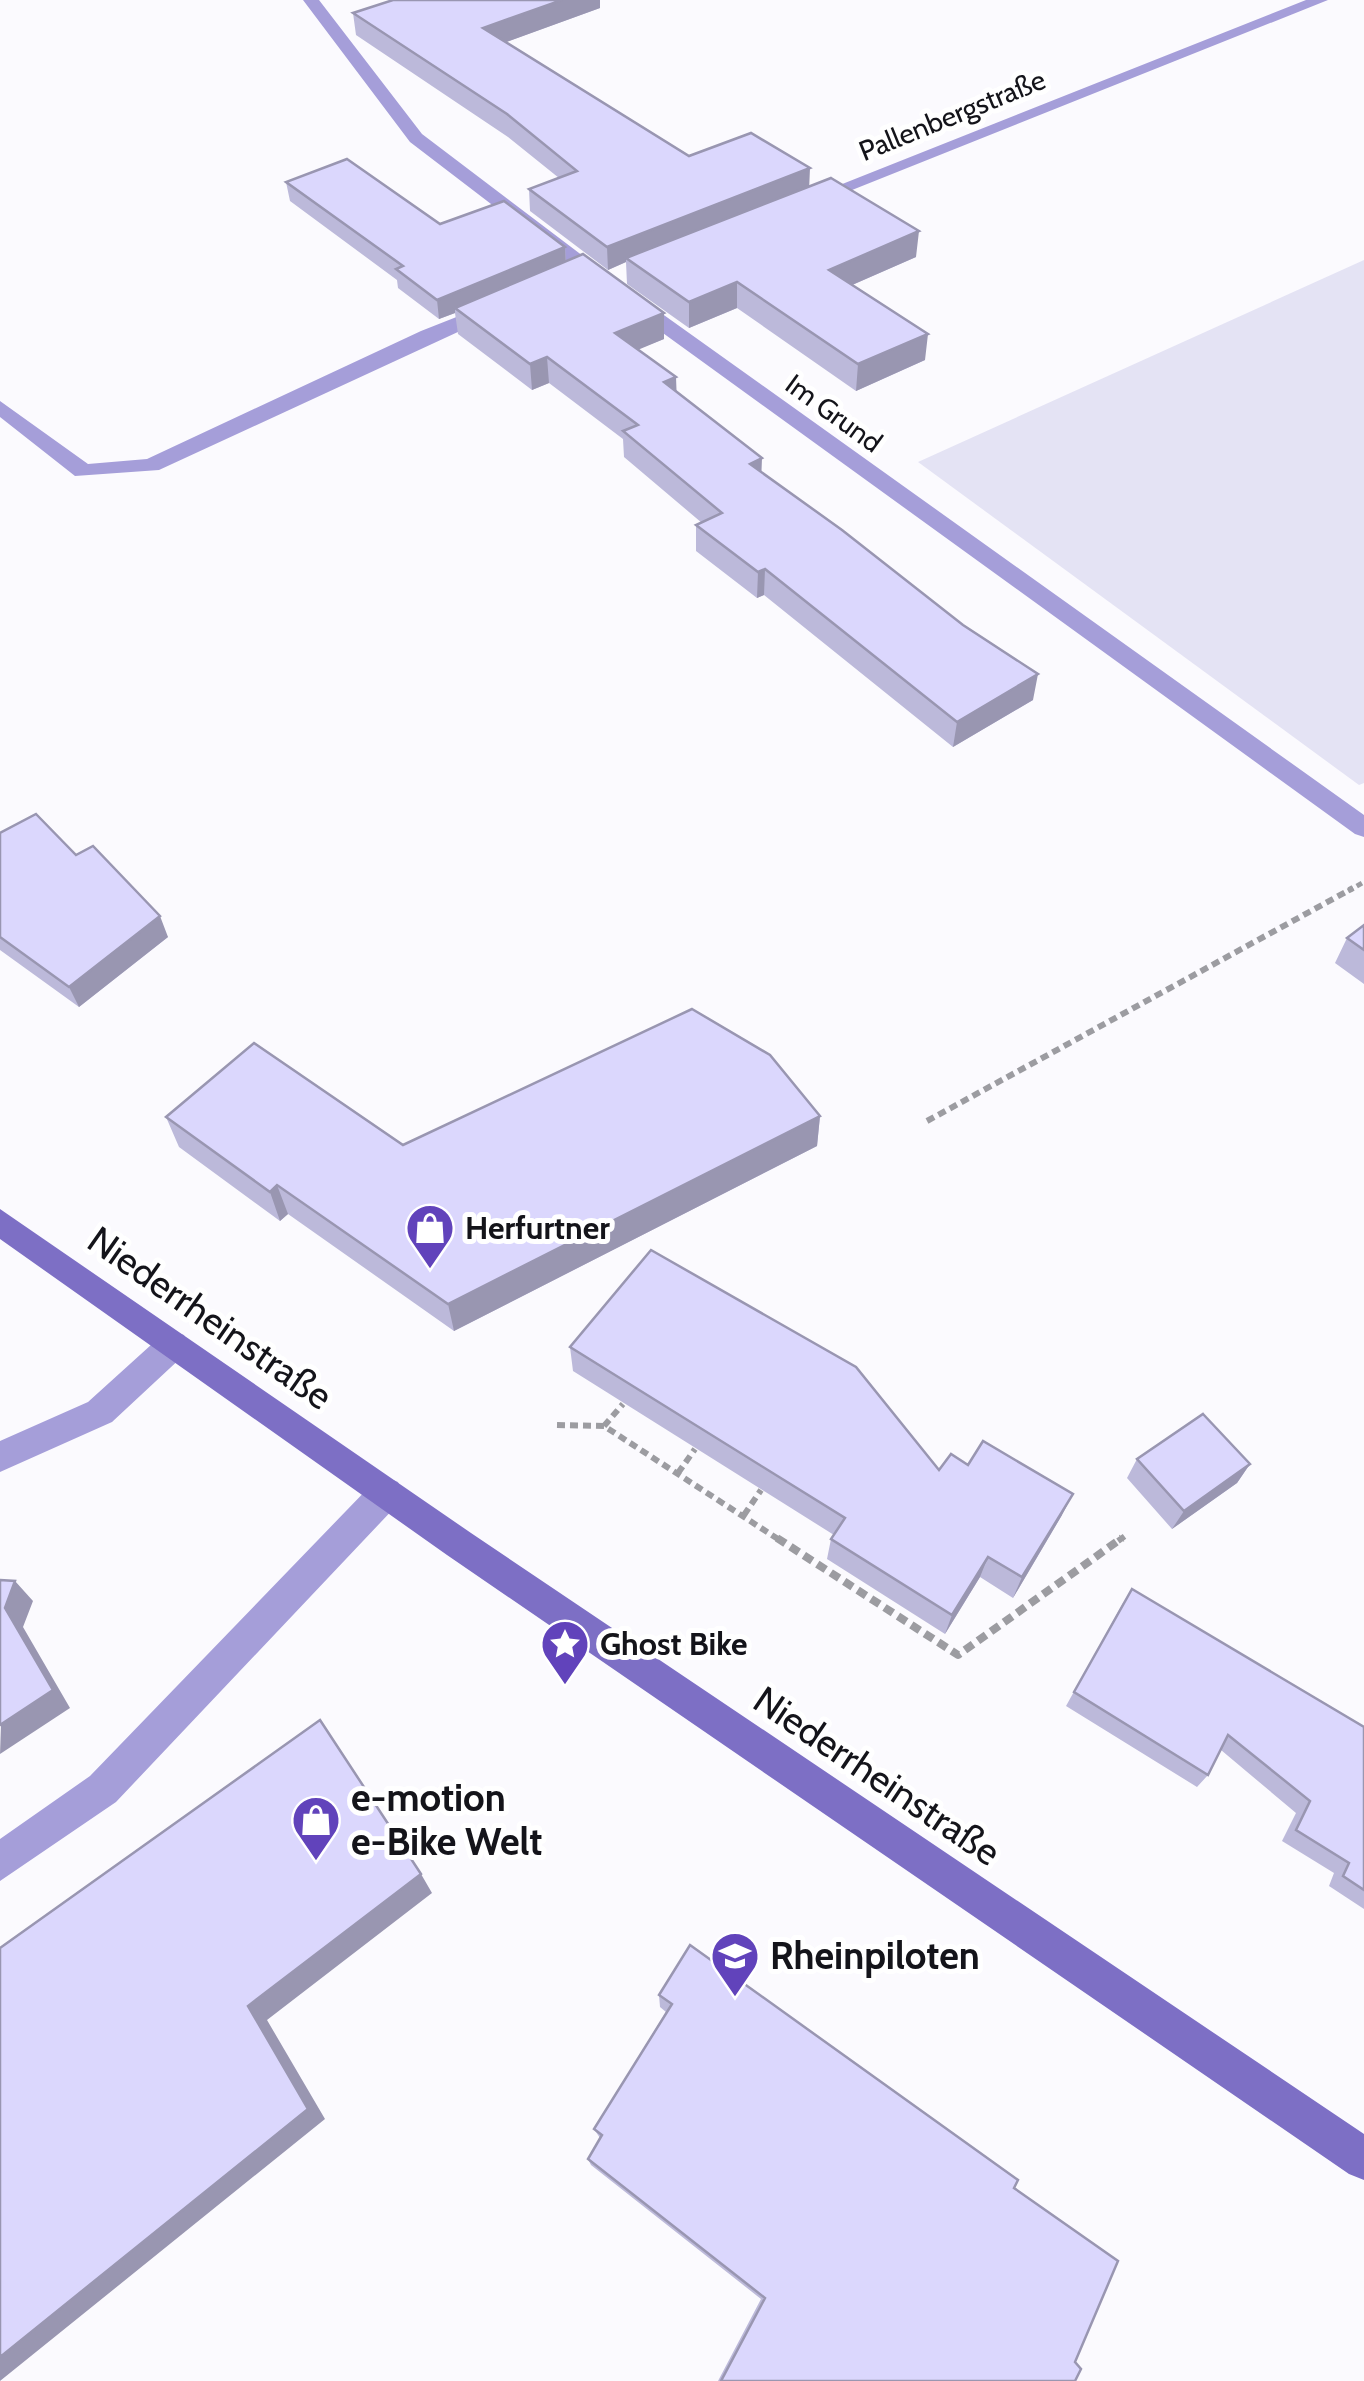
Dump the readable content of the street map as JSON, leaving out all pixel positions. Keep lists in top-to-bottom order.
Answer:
{
  "streets": {
    "street": ["Pallenbergstraße", "Im Grund", "Niederrheinstraße"]
  },
  "places": {
    "shop": ["Herfurtner", "e-motion e-Bike Welt"],
    "place": ["Ghost Bike"],
    "school or university": ["Rheinpiloten"]
  }
}
